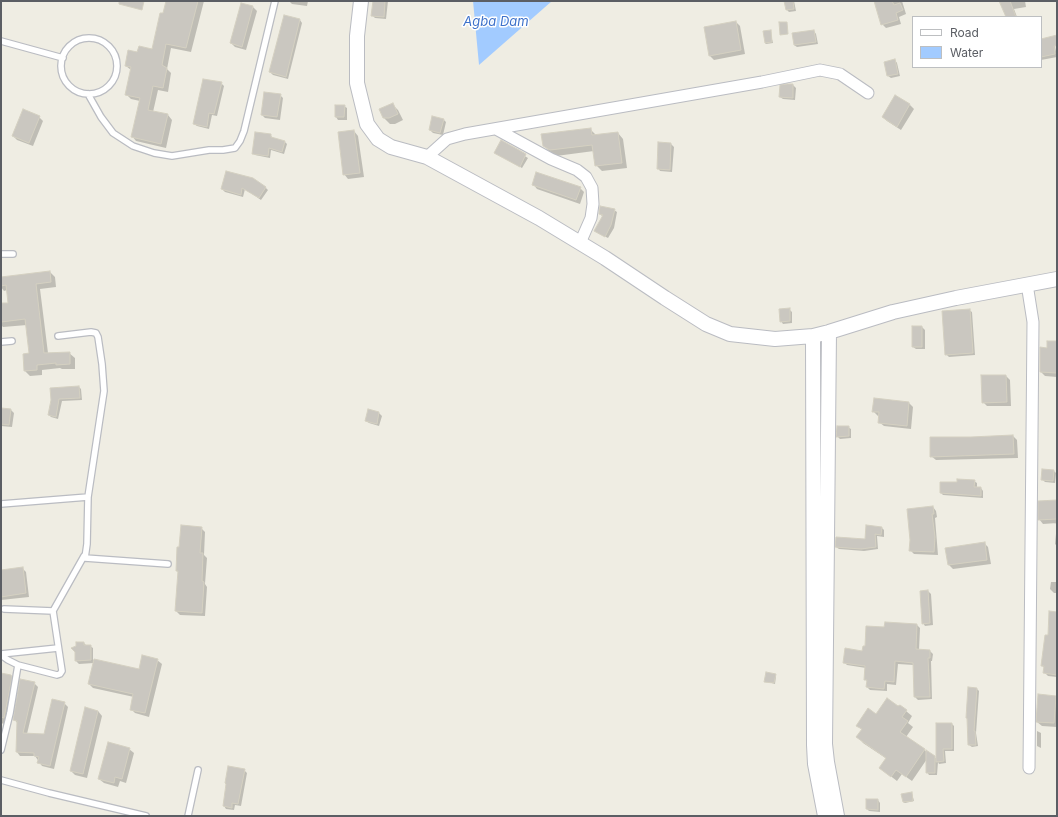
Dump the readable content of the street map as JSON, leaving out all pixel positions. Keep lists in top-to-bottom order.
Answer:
{
  "water": ["Agba Dam"],
  "legend": ["Road", "Water"]
}
